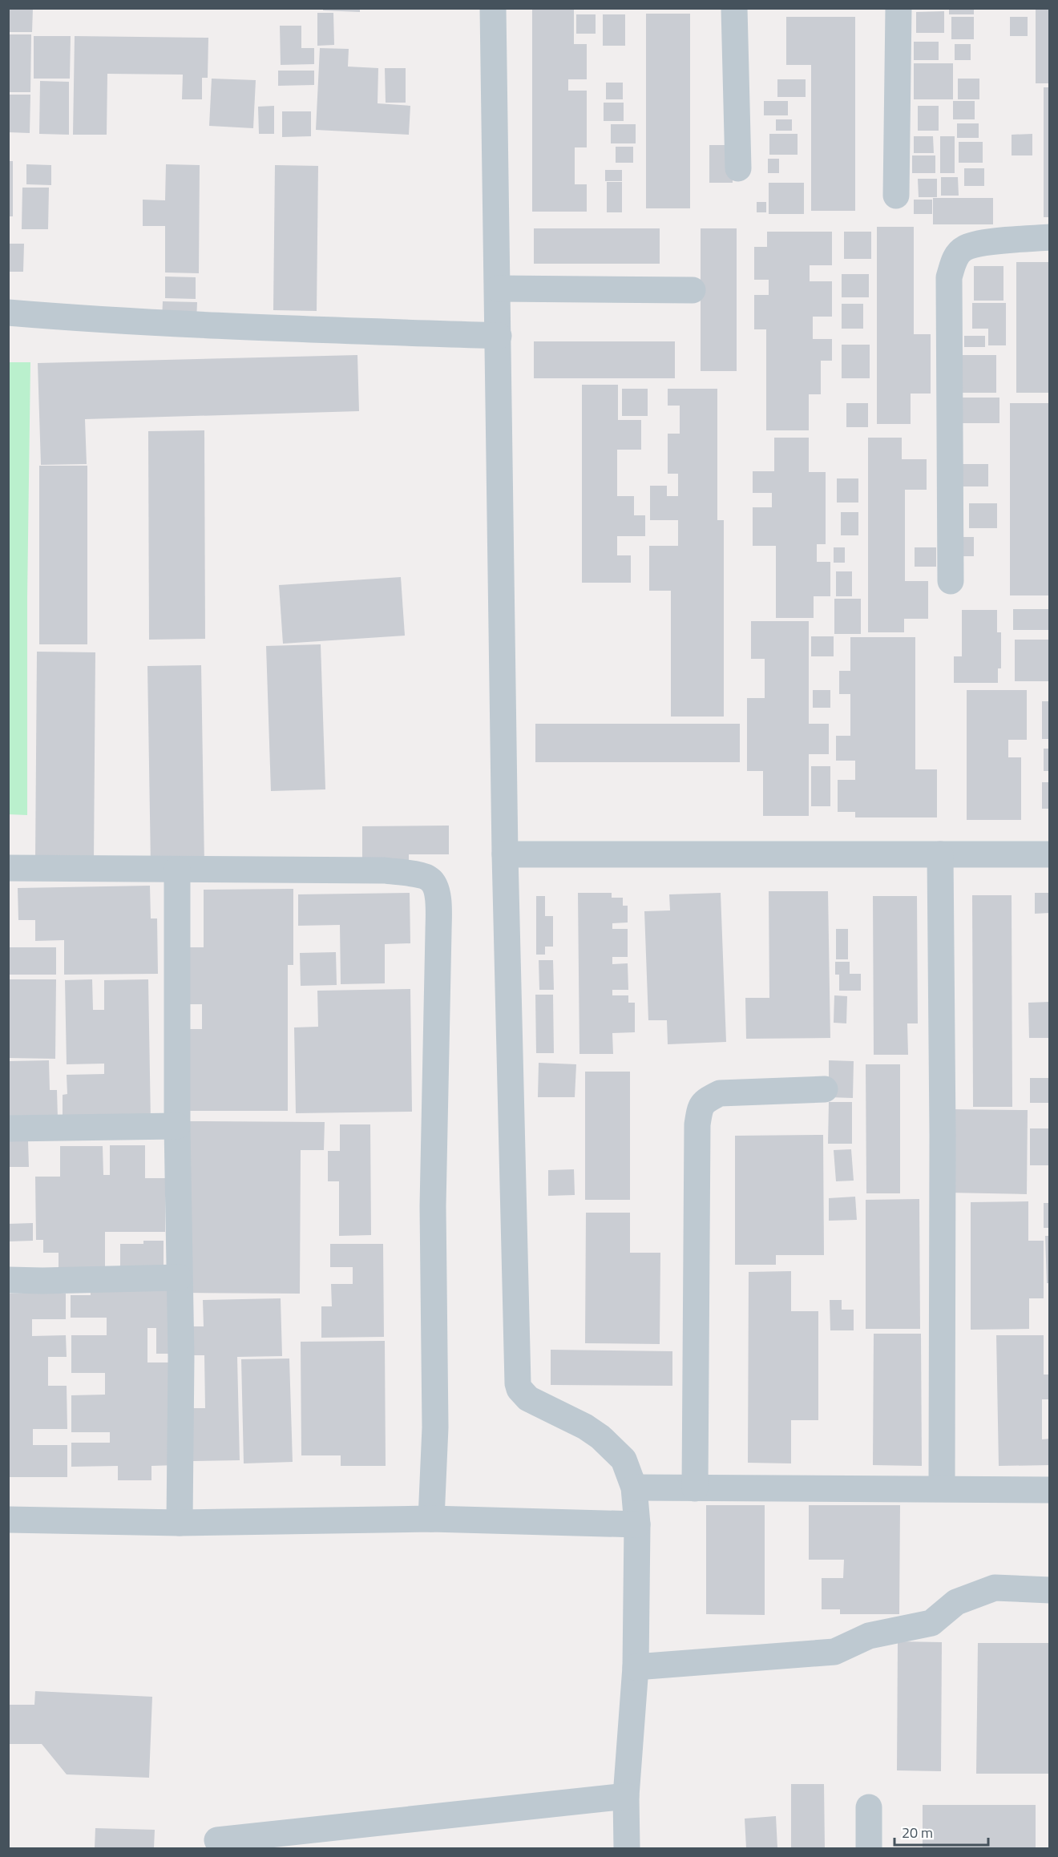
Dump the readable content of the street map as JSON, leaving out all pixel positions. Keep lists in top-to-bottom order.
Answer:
{
  "scale_bar": "20 m"
}
